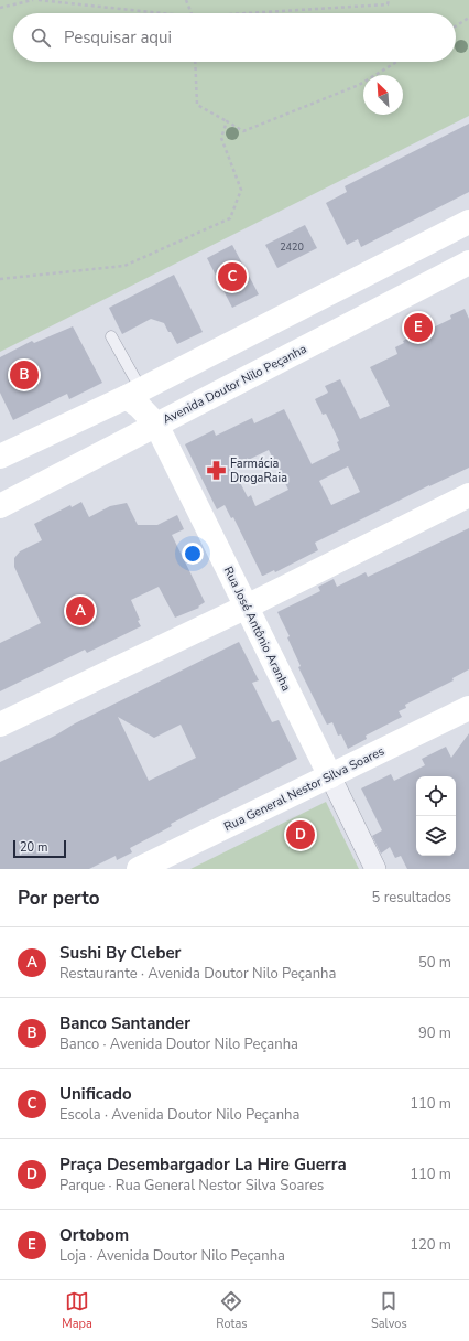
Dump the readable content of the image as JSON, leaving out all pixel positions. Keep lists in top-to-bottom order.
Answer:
{
  "streets": {
    "street": ["Avenida Doutor Nilo Peçanha", "Rua José Antônio Aranha", "Rua General Nestor Silva Soares"]
  },
  "crossings": [
    ["Avenida Doutor Nilo Peçanha", "Rua José Antônio Aranha"],
    ["Rua José Antônio Aranha", "Rua General Nestor Silva Soares"]
  ],
  "places": {
    "pharmacy": ["Farmácia DrogaRaia"]
  },
  "house_numbers": ["2420"],
  "scale_bar": "20 m",
  "north": "top left",
  "page": {
    "search": "Pesquisar aqui",
    "pins": [
      "C",
      "E",
      "B",
      "A",
      "D"
    ],
    "scale": "20 m",
    "heading": ["Por perto", "5 resultados"],
    "list": [
      {
        "mark": "A",
        "name": "Sushi By Cleber",
        "note": "Restaurante · Avenida Doutor Nilo Peçanha",
        "value": "50 m"
      },
      {
        "mark": "B",
        "name": "Banco Santander",
        "note": "Banco · Avenida Doutor Nilo Peçanha",
        "value": "90 m"
      },
      {
        "mark": "C",
        "name": "Unificado",
        "note": "Escola · Avenida Doutor Nilo Peçanha",
        "value": "110 m"
      },
      {
        "mark": "D",
        "name": "Praça Desembargador La Hire Guerra",
        "note": "Parque · Rua General Nestor Silva Soares",
        "value": "110 m"
      },
      {
        "mark": "E",
        "name": "Ortobom",
        "note": "Loja · Avenida Doutor Nilo Peçanha",
        "value": "120 m"
      }
    ],
    "nav": ["Mapa", "Rotas", "Salvos"]
  }
}
